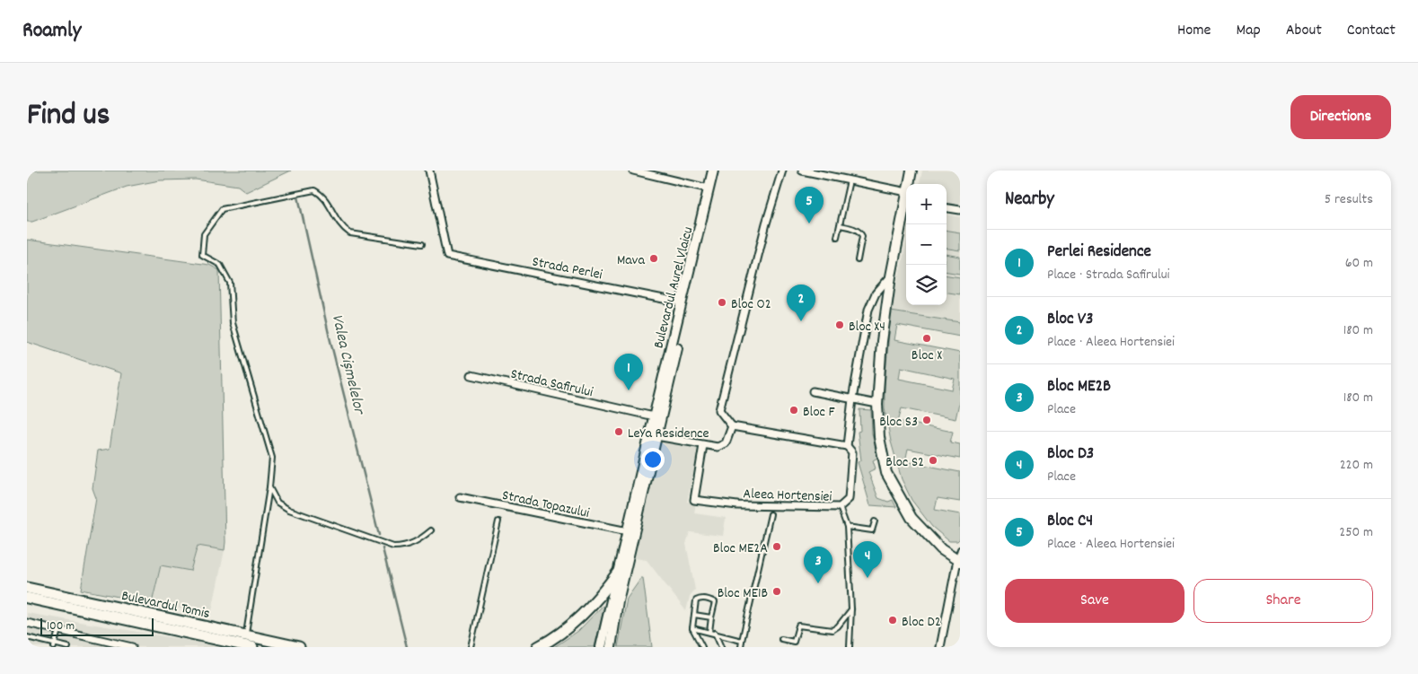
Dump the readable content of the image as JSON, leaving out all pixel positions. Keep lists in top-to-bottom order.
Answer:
{
  "streets": {
    "main road": ["Bulevardul Aurel Vlaicu", "Bulevardul Tomis"],
    "street": [
      "Strada Perlei",
      "Strada Safirului",
      "Aleea Hortensiei",
      "Strada Topazului"
    ]
  },
  "crossings": [
    ["Strada Perlei", "Bulevardul Aurel Vlaicu"],
    ["Bulevardul Aurel Vlaicu", "Strada Safirului"],
    ["Bulevardul Aurel Vlaicu", "Strada Topazului"]
  ],
  "water": ["Valea Cișmelelor"],
  "places": [
    "Mava",
    "Bloc O2",
    "Bloc X4",
    "Bloc X",
    "Bloc F",
    "Bloc S3",
    "LeYa Residence",
    "Bloc S2",
    "Bloc ME2A",
    "Bloc ME1B",
    "Bloc D2"
  ],
  "scale_bar": "100 m",
  "page": {
    "header": "Roamly",
    "nav": [
      "Home",
      "Map",
      "About",
      "Contact"
    ],
    "title": "Find us",
    "buttons": [
      "Directions",
      ["Save", "Share"]
    ],
    "heading": ["Nearby", "5 results"],
    "map_buttons": ["+", "−"],
    "pins": [
      "5",
      "2",
      "1",
      "4",
      "3"
    ],
    "list": [
      {
        "mark": "1",
        "name": "Perlei Residence",
        "note": "Place · Strada Safirului",
        "value": "60 m"
      },
      {
        "mark": "2",
        "name": "Bloc V3",
        "note": "Place · Aleea Hortensiei",
        "value": "180 m"
      },
      {
        "mark": "3",
        "name": "Bloc ME2B",
        "note": "Place",
        "value": "180 m"
      },
      {
        "mark": "4",
        "name": "Bloc D3",
        "note": "Place",
        "value": "220 m"
      },
      {
        "mark": "5",
        "name": "Bloc C4",
        "note": "Place · Aleea Hortensiei",
        "value": "250 m"
      }
    ],
    "scale": "100 m"
  }
}
